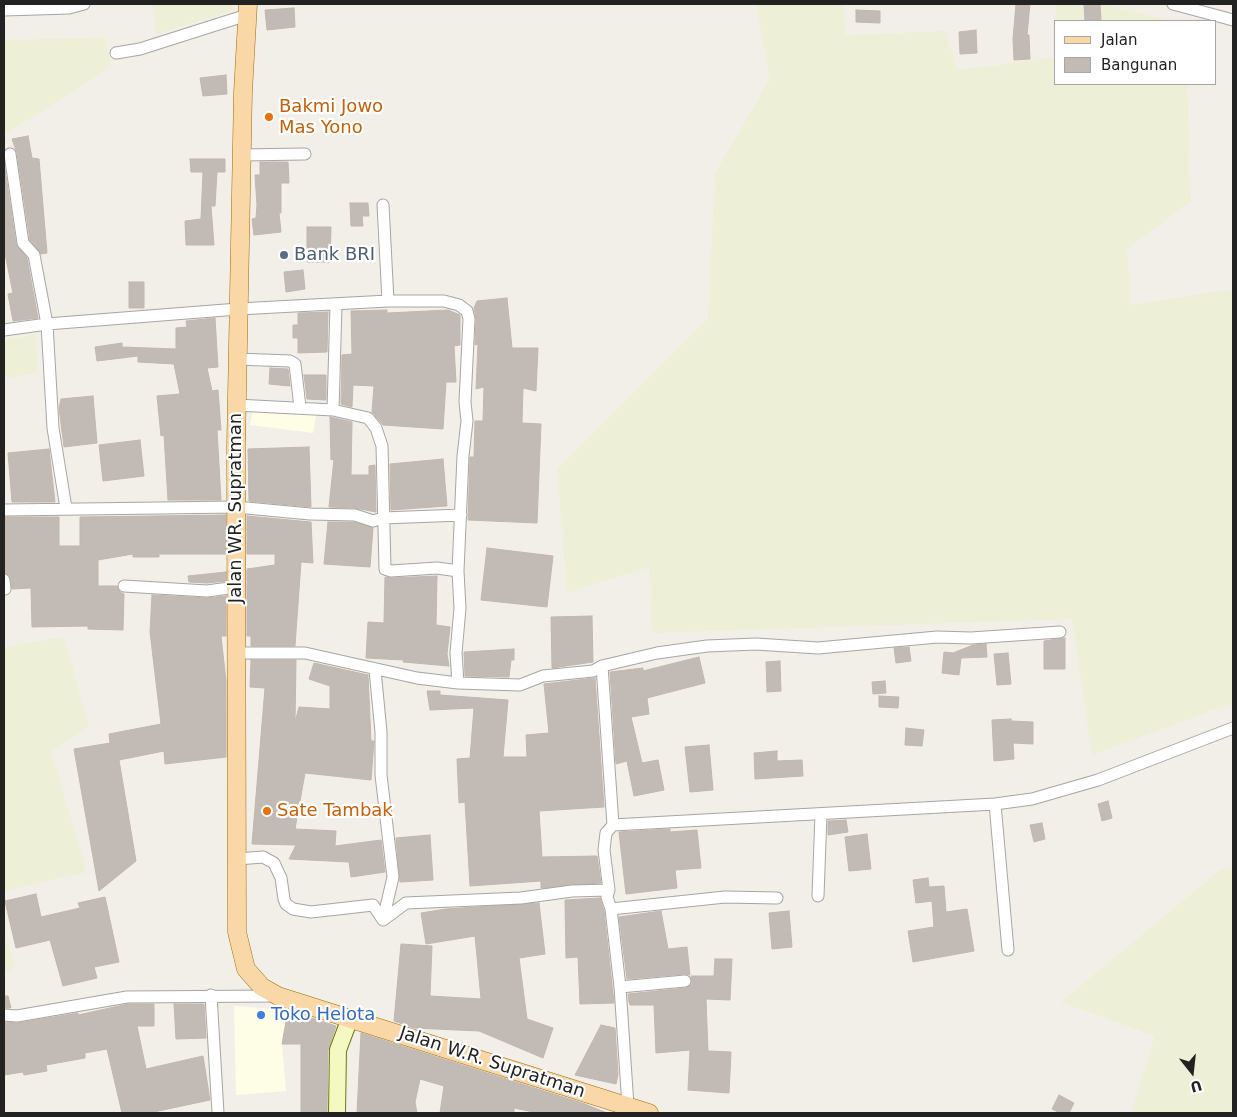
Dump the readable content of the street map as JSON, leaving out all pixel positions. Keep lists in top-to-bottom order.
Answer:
{
  "streets": {
    "main road": ["Jalan WR. Supratman", "Jalan W.R. Supratman"]
  },
  "crossings": [
    ["Jalan WR. Supratman", "Jalan W.R. Supratman"]
  ],
  "places": [
    "Bakmi Jowo Mas Yono",
    "Bank BRI",
    "Sate Tambak",
    "Toko Helota"
  ],
  "legend": ["Jalan", "Bangunan"],
  "north": "bottom"
}
